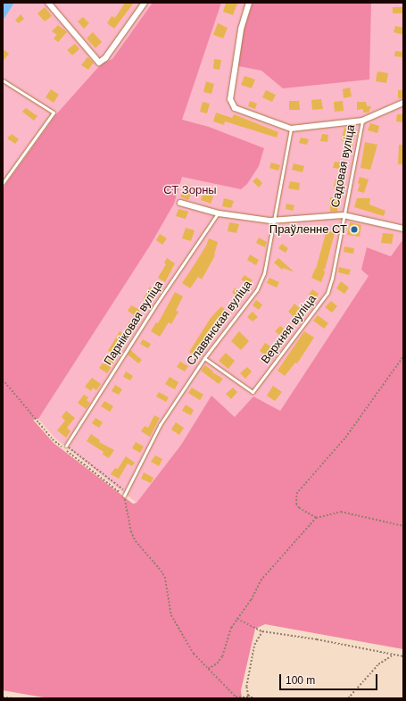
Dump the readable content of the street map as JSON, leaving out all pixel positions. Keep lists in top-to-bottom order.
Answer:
{
  "streets": {
    "lane": [
      "Садовая вуліца",
      "Парніковая вуліца",
      "Славянская вуліца",
      "Верхняя вуліца"
    ]
  },
  "crossings": [
    ["Садовая вуліца", "Верхняя вуліца"],
    ["Славянская вуліца", "Верхняя вуліца"]
  ],
  "parks": ["СТ Зорны"],
  "places": ["Праўленне СТ"],
  "scale_bar": "100 m"
}
